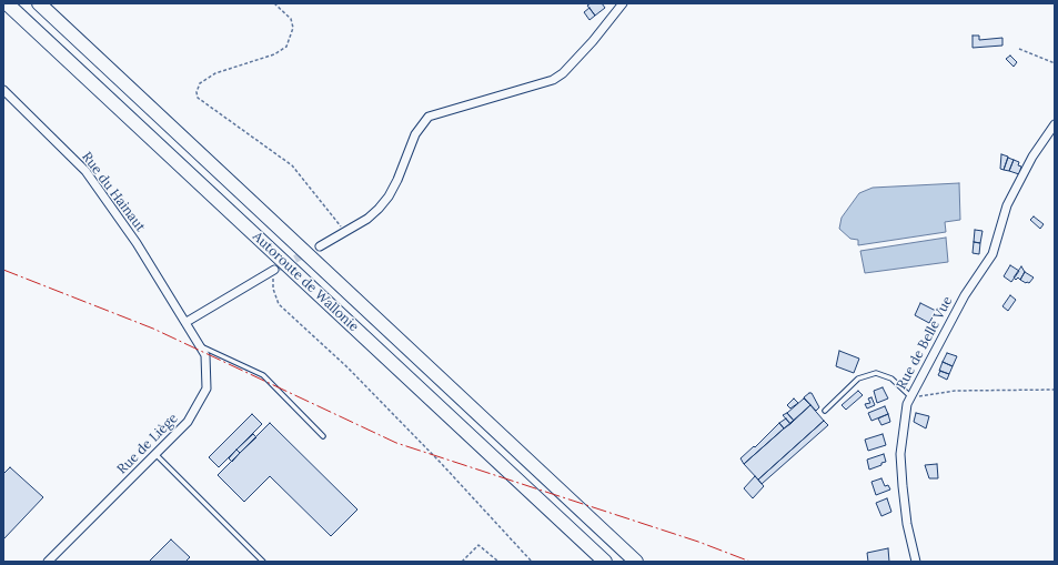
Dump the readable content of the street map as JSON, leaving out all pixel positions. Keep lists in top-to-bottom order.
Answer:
{
  "streets": {
    "highway": ["Autoroute de Wallonie"],
    "street": ["Rue du Hainaut", "Rue de Belle Vue", "Rue de Liège"]
  },
  "crossings": [
    ["Rue du Hainaut", "Rue de Liège"]
  ]
}
